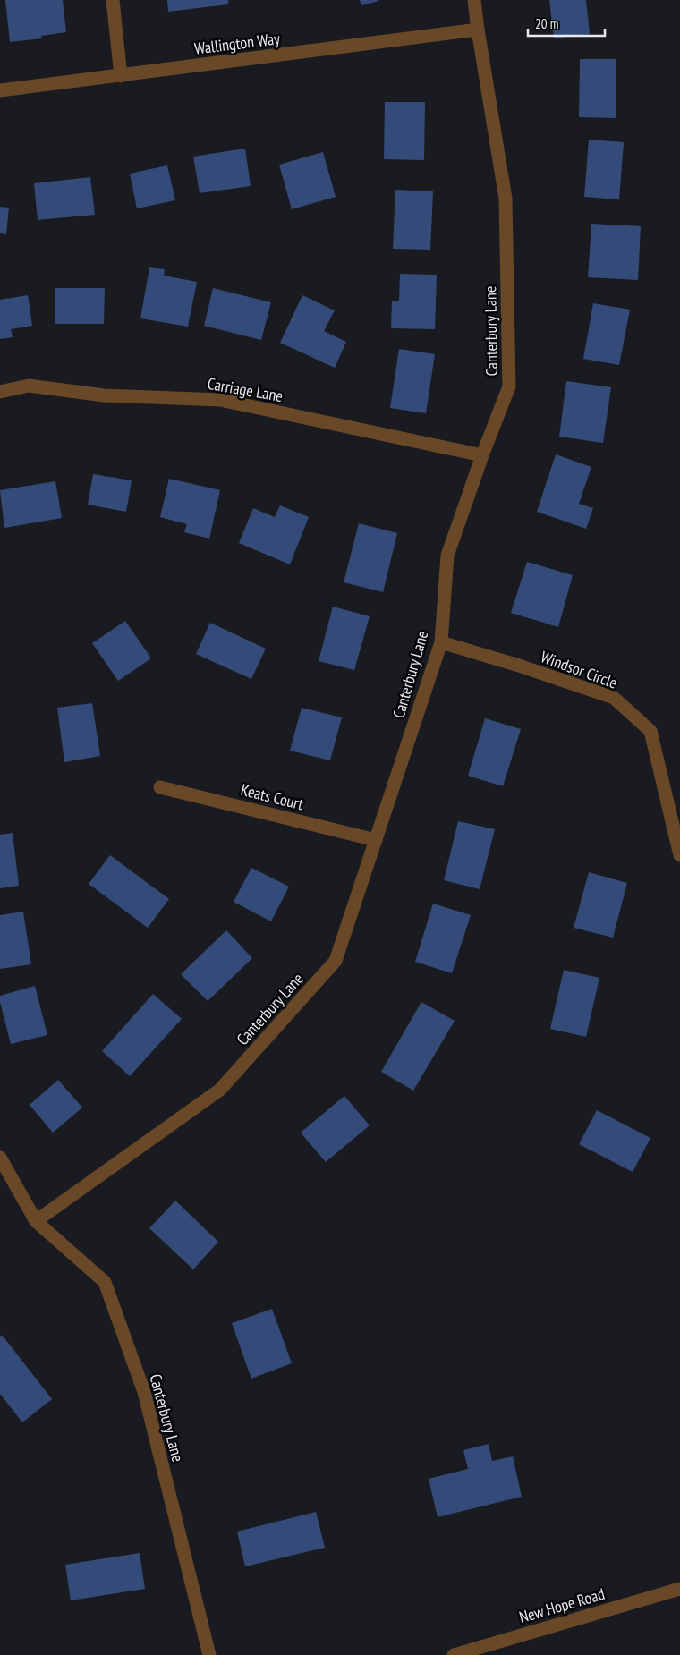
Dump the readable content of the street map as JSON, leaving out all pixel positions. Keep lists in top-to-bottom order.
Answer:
{
  "streets": {
    "street": [
      "Wallington Way",
      "Canterbury Lane",
      "Carriage Lane",
      "Windsor Circle",
      "Keats Court",
      "New Hope Road"
    ]
  },
  "crossings": [
    ["Wallington Way", "Canterbury Lane"],
    ["Canterbury Lane", "Carriage Lane"],
    ["Canterbury Lane", "Windsor Circle"],
    ["Canterbury Lane", "Keats Court"]
  ],
  "scale_bar": "20 m"
}
